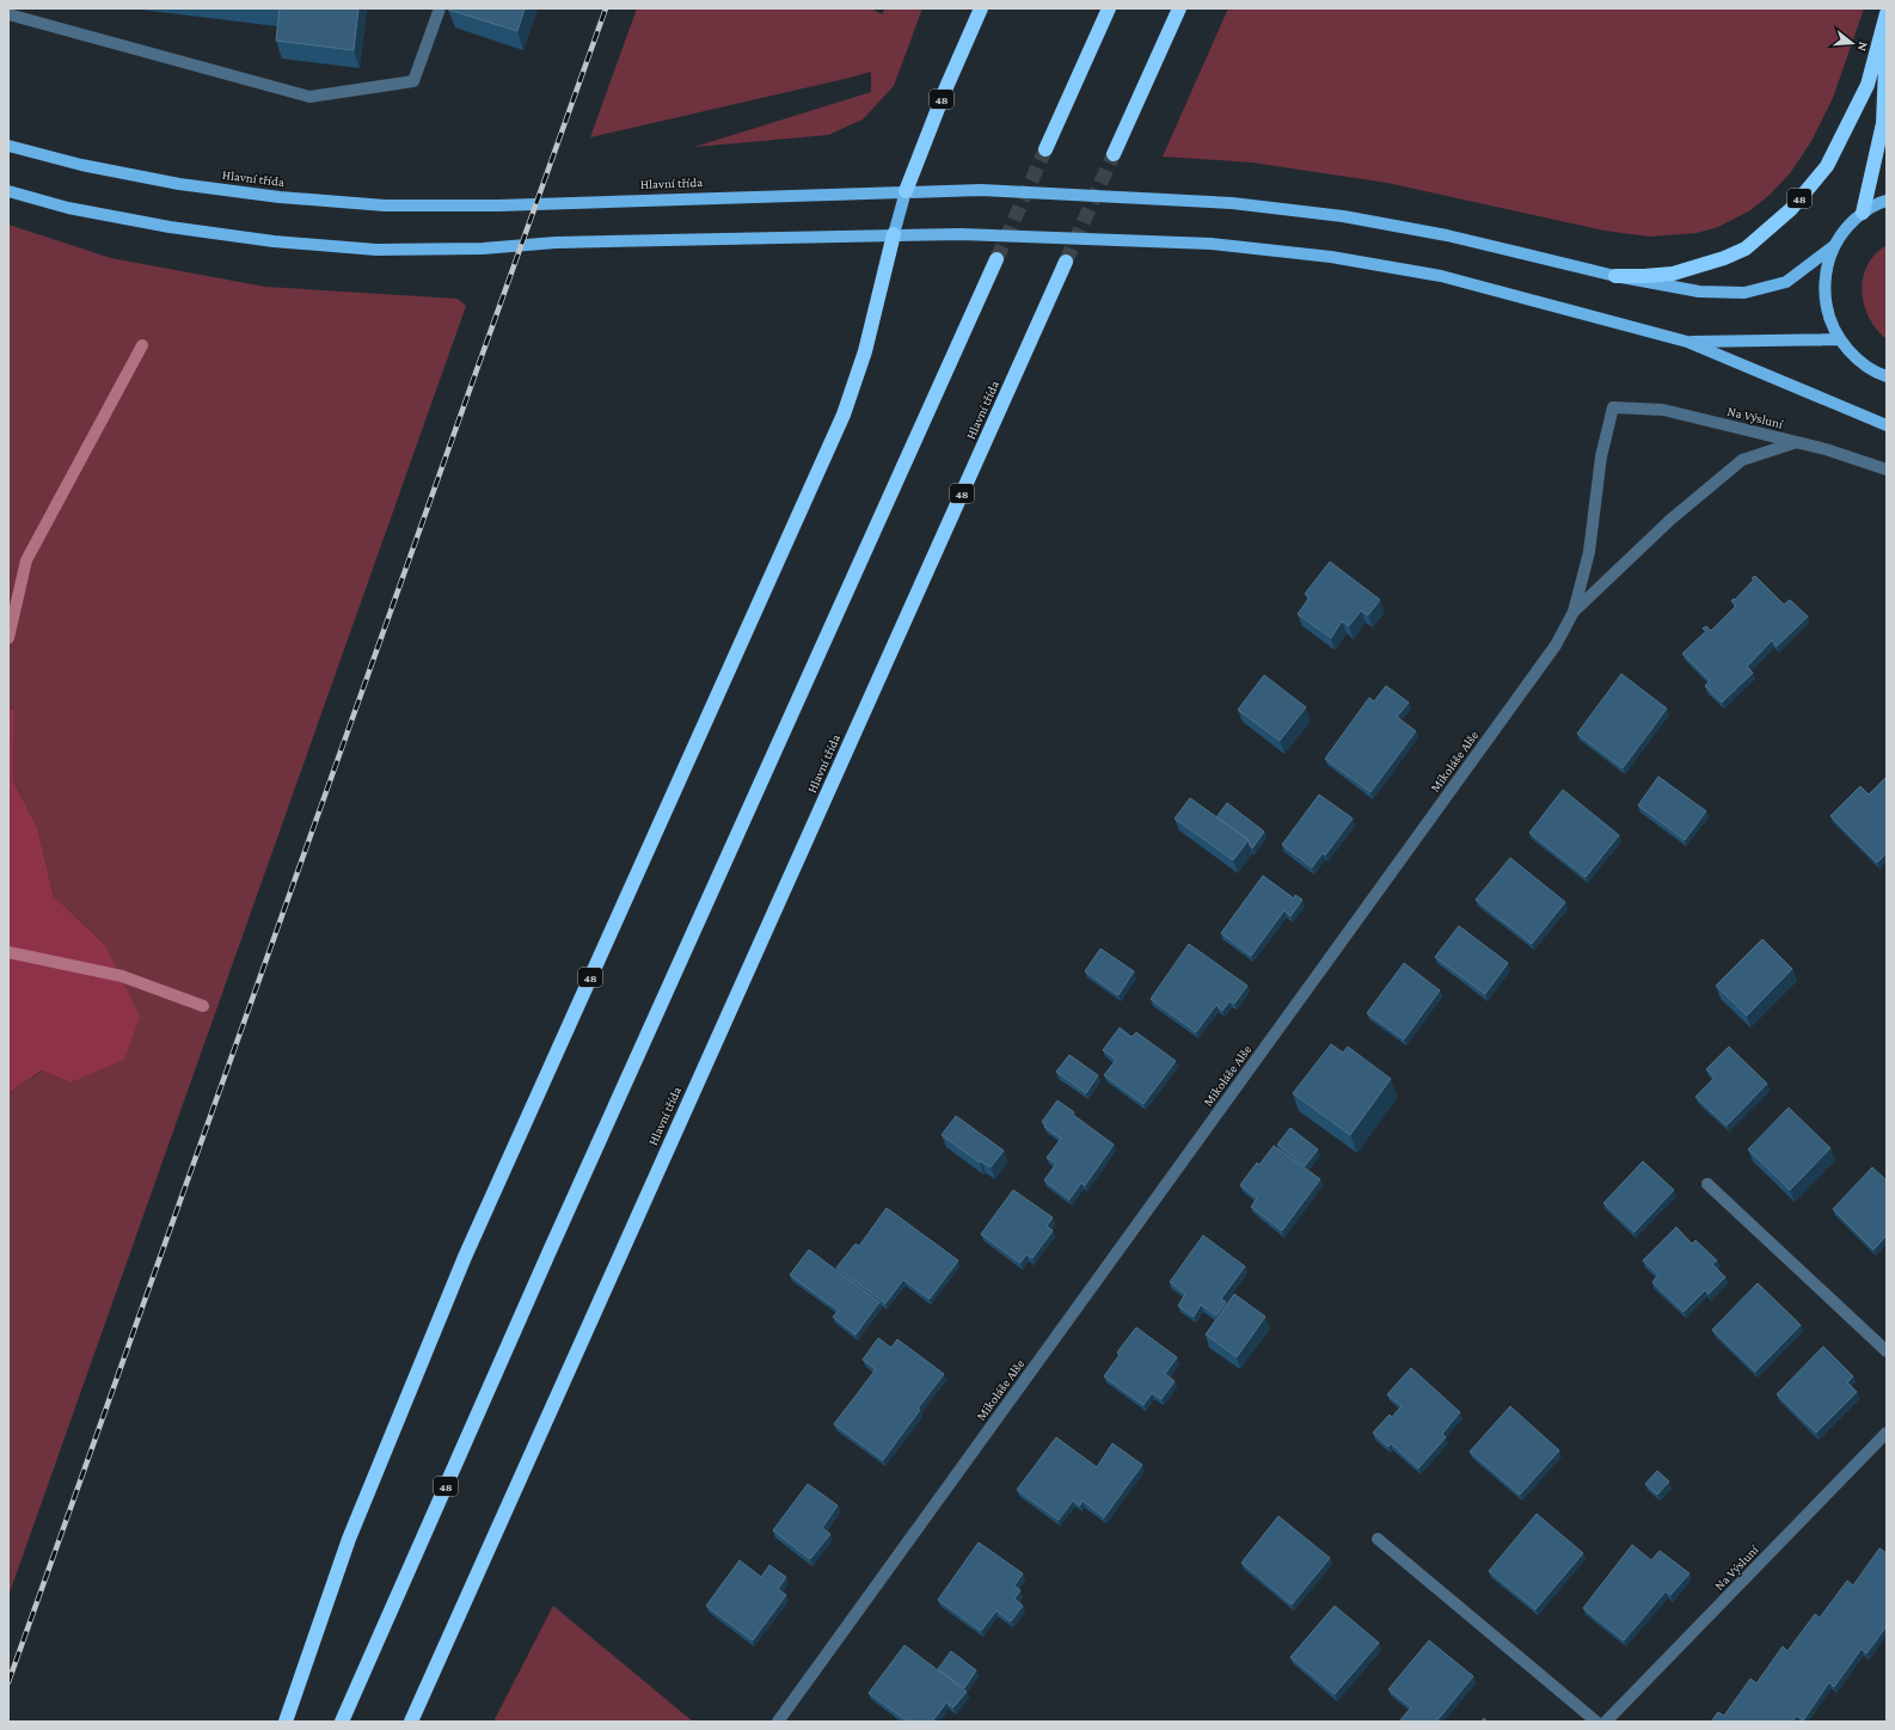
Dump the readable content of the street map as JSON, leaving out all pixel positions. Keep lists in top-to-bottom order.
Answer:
{
  "streets": {
    "highway": ["48", "Hlavní třída"],
    "street": ["Na Výsluní", "Mikoláše Alše"]
  },
  "crossings": [
    ["48", "Hlavní třída"],
    ["Na Výsluní", "Mikoláše Alše"]
  ],
  "north": "right"
}
